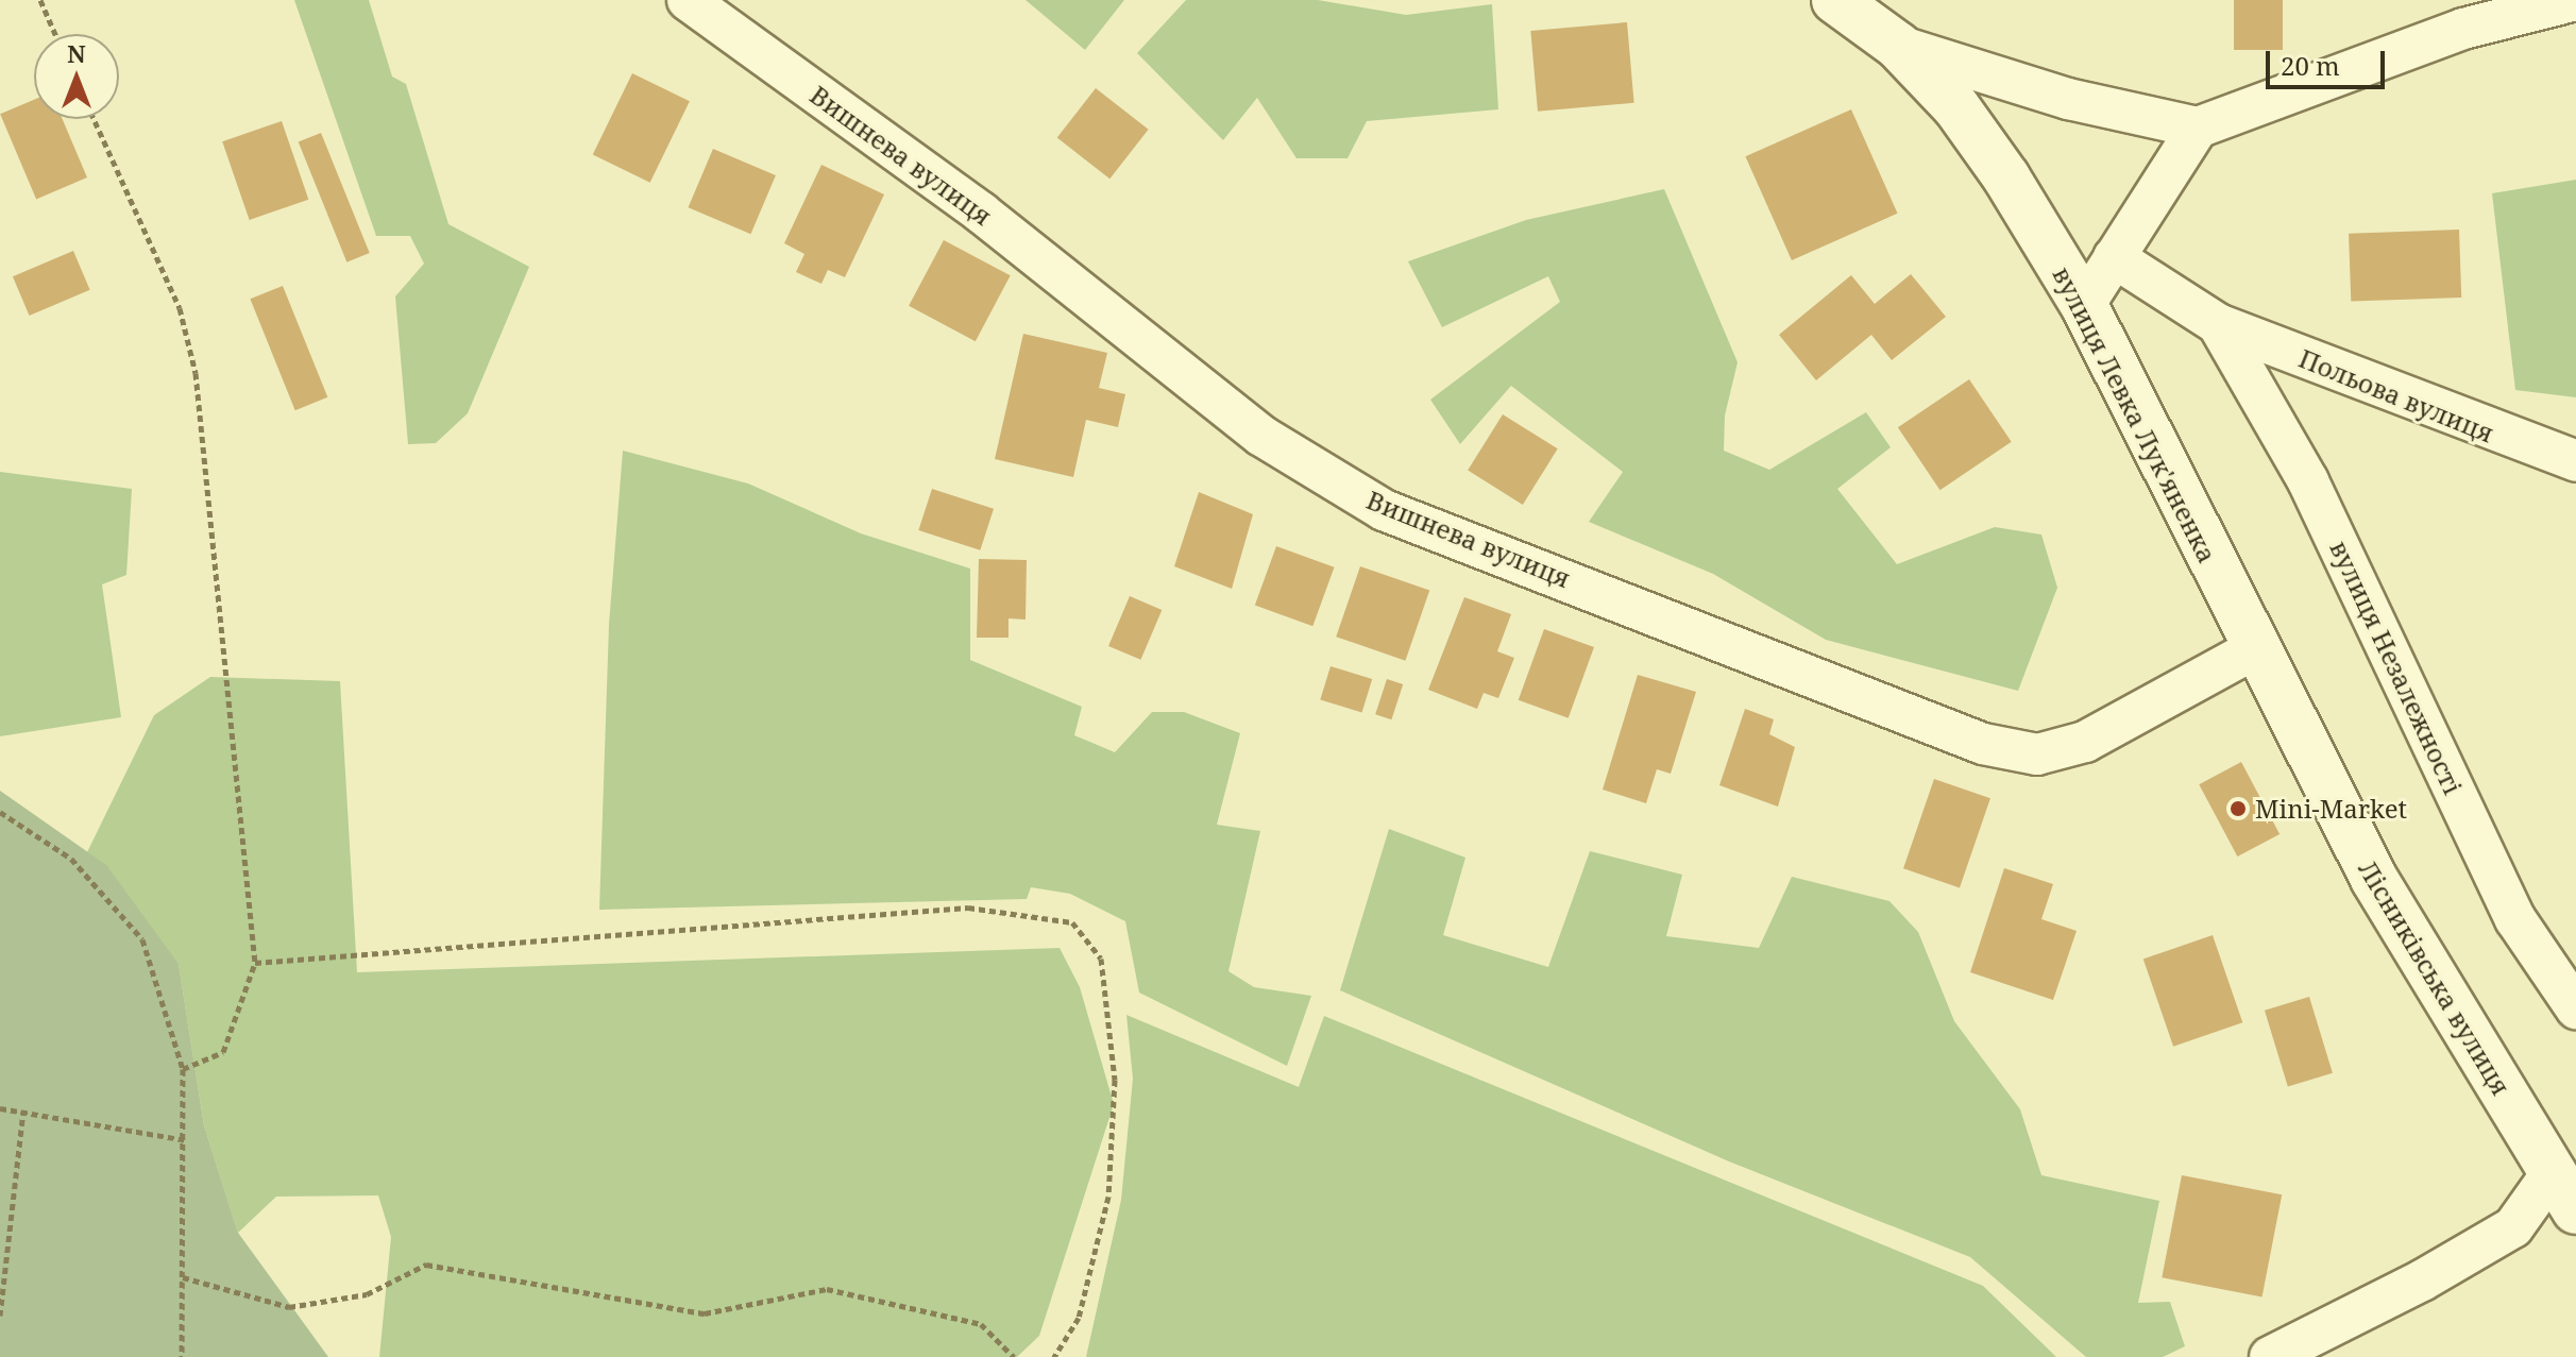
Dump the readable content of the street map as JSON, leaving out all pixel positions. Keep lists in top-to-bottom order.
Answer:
{
  "streets": {
    "street": [
      "Вишнева вулиця",
      "Польова вулиця",
      "вулиця Левка Лук'яненка",
      "вулиця Незалежності",
      "Лісниківська вулиця"
    ]
  },
  "crossings": [
    ["Вишнева вулиця", "вулиця Левка Лук'яненка"],
    ["Вишнева вулиця", "Лісниківська вулиця"],
    ["Польова вулиця", "вулиця Незалежності"],
    ["вулиця Левка Лук'яненка", "Лісниківська вулиця"]
  ],
  "places": ["Mini-Market"],
  "scale_bar": "20 m",
  "north": "top"
}
